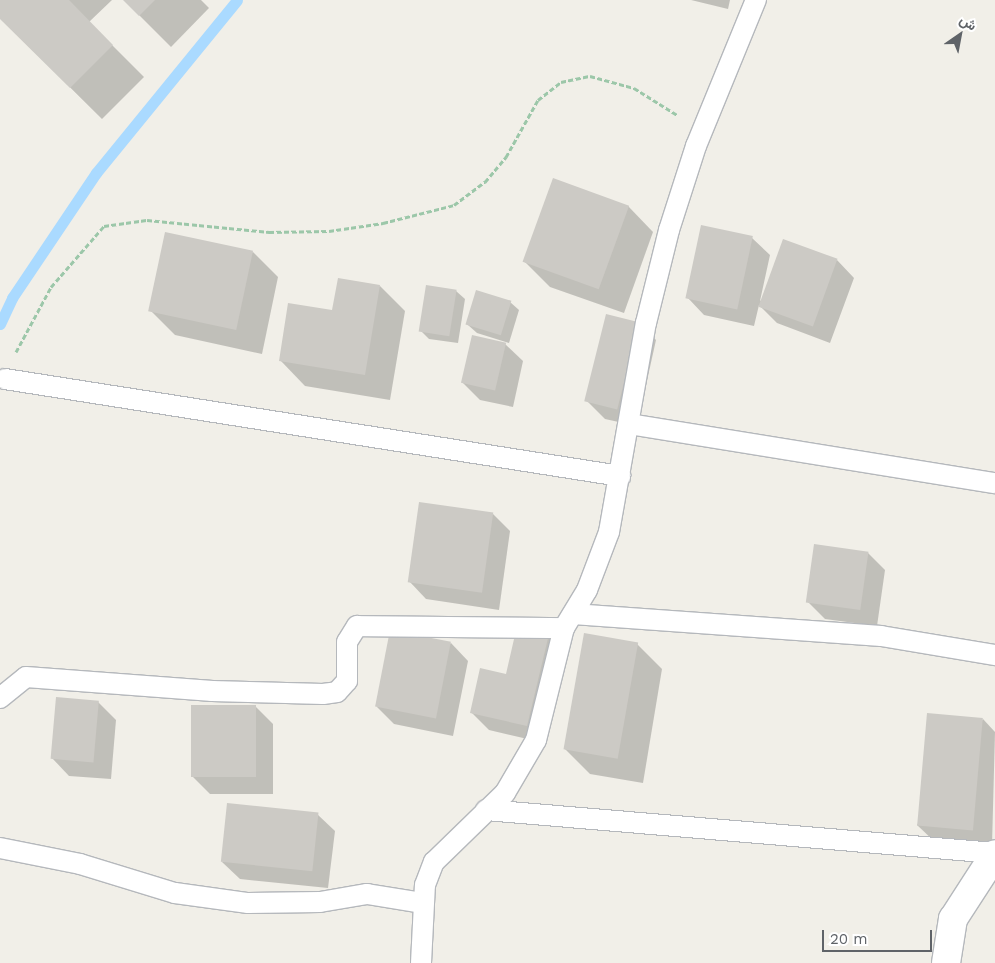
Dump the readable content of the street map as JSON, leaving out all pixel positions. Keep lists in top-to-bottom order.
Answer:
{
  "scale_bar": "20 m",
  "north": "top right"
}
